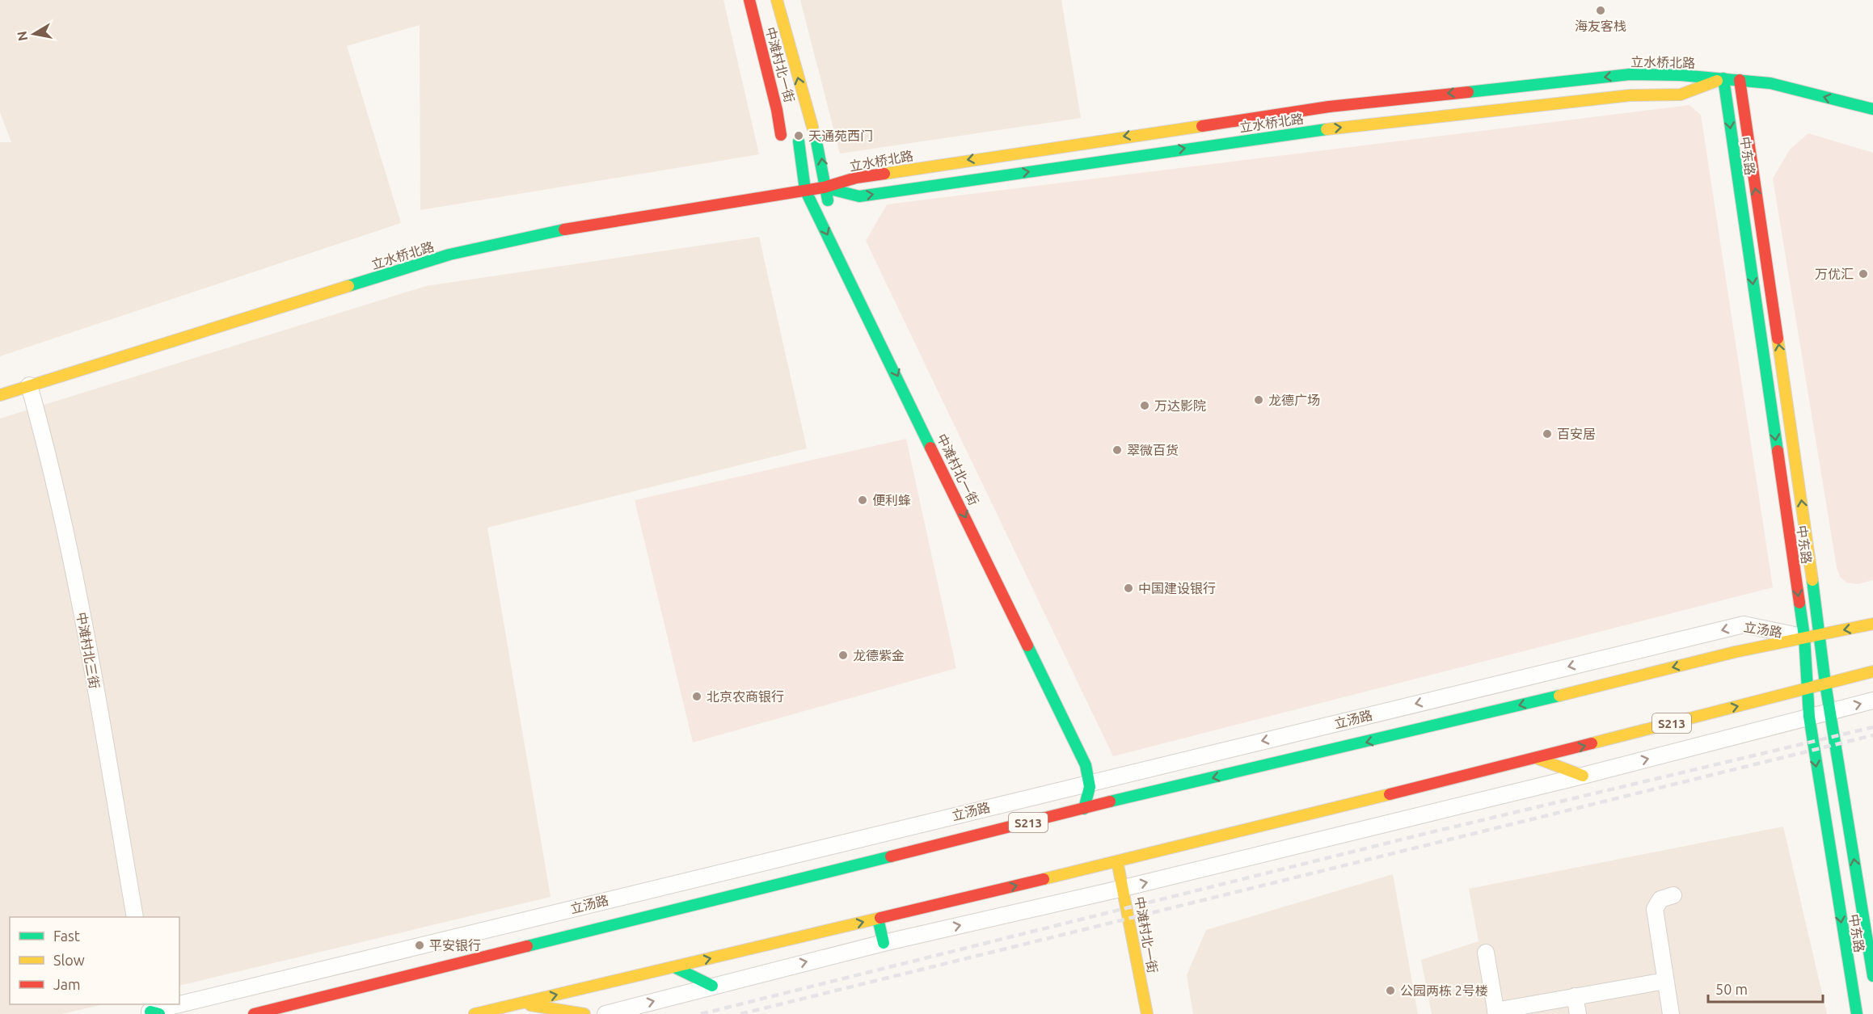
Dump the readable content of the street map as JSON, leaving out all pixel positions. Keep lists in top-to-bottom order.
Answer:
{
  "streets": {
    "street": [
      "立水桥北路",
      "中滩村北一街",
      "中东路",
      "立汤路",
      "中滩村北三街",
      "S213"
    ]
  },
  "crossings": [
    ["立水桥北路", "中滩村北一街"],
    ["立水桥北路", "中东路"],
    ["立水桥北路", "中滩村北三街"],
    ["中滩村北一街", "立汤路"],
    ["中滩村北一街", "S213"],
    ["中东路", "立汤路"],
    ["中东路", "S213"]
  ],
  "places": [
    "海友客栈",
    "天通苑西门",
    "万优汇",
    "龙德广场",
    "万达影院",
    "百安居",
    "翠微百货",
    "便利蜂",
    "中国建设银行",
    "龙德紫金",
    "北京农商银行",
    "平安银行",
    "公园两栋 2号楼"
  ],
  "legend": ["Fast", "Slow", "Jam"],
  "scale_bar": "50 m",
  "north": "left"
}
